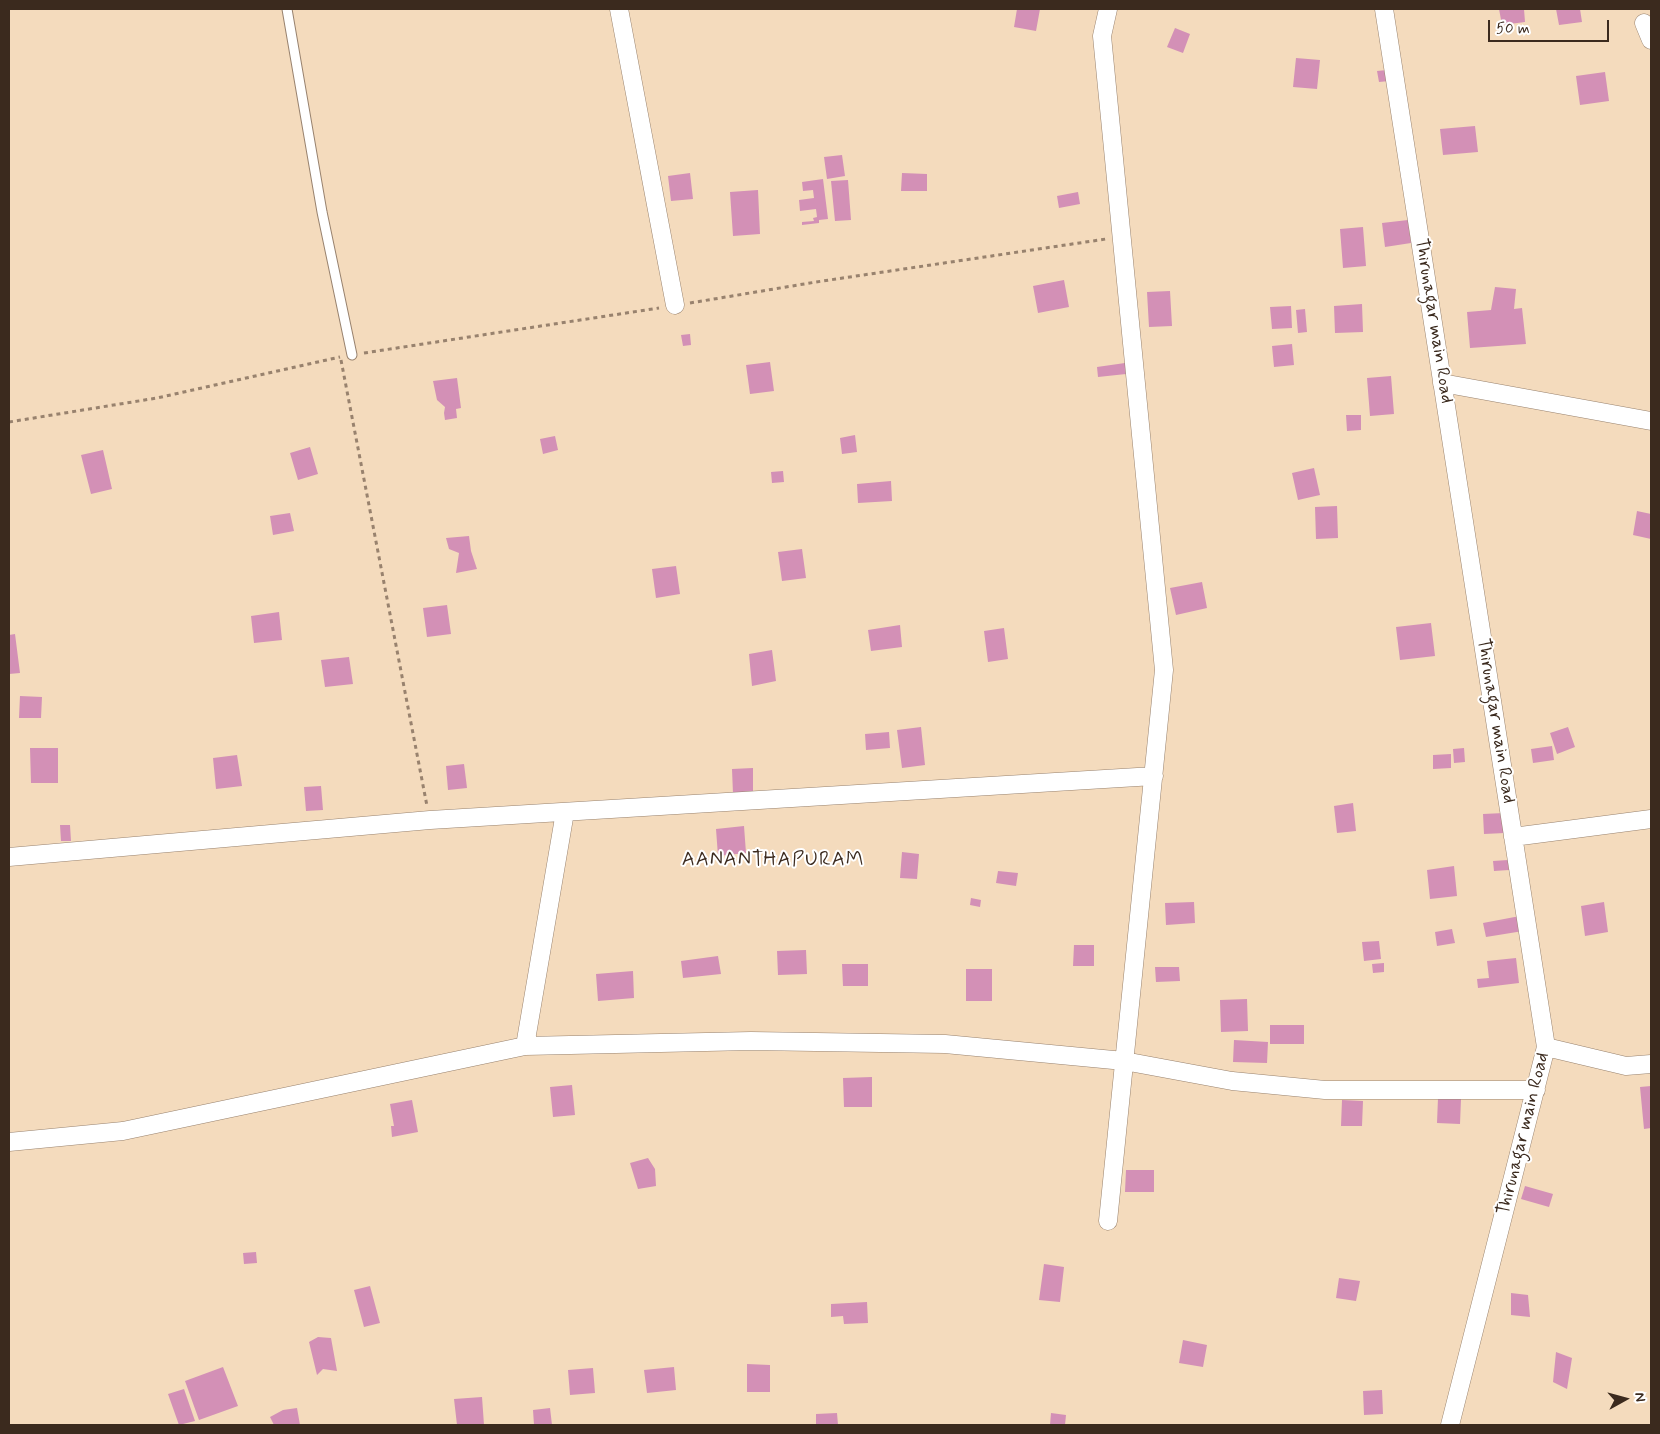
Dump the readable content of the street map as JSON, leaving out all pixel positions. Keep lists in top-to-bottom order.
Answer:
{
  "streets": {
    "street": ["Thirunagar main Road"]
  },
  "districts": ["AANANTHAPURAM"],
  "scale_bar": "50 m",
  "north": "right"
}
